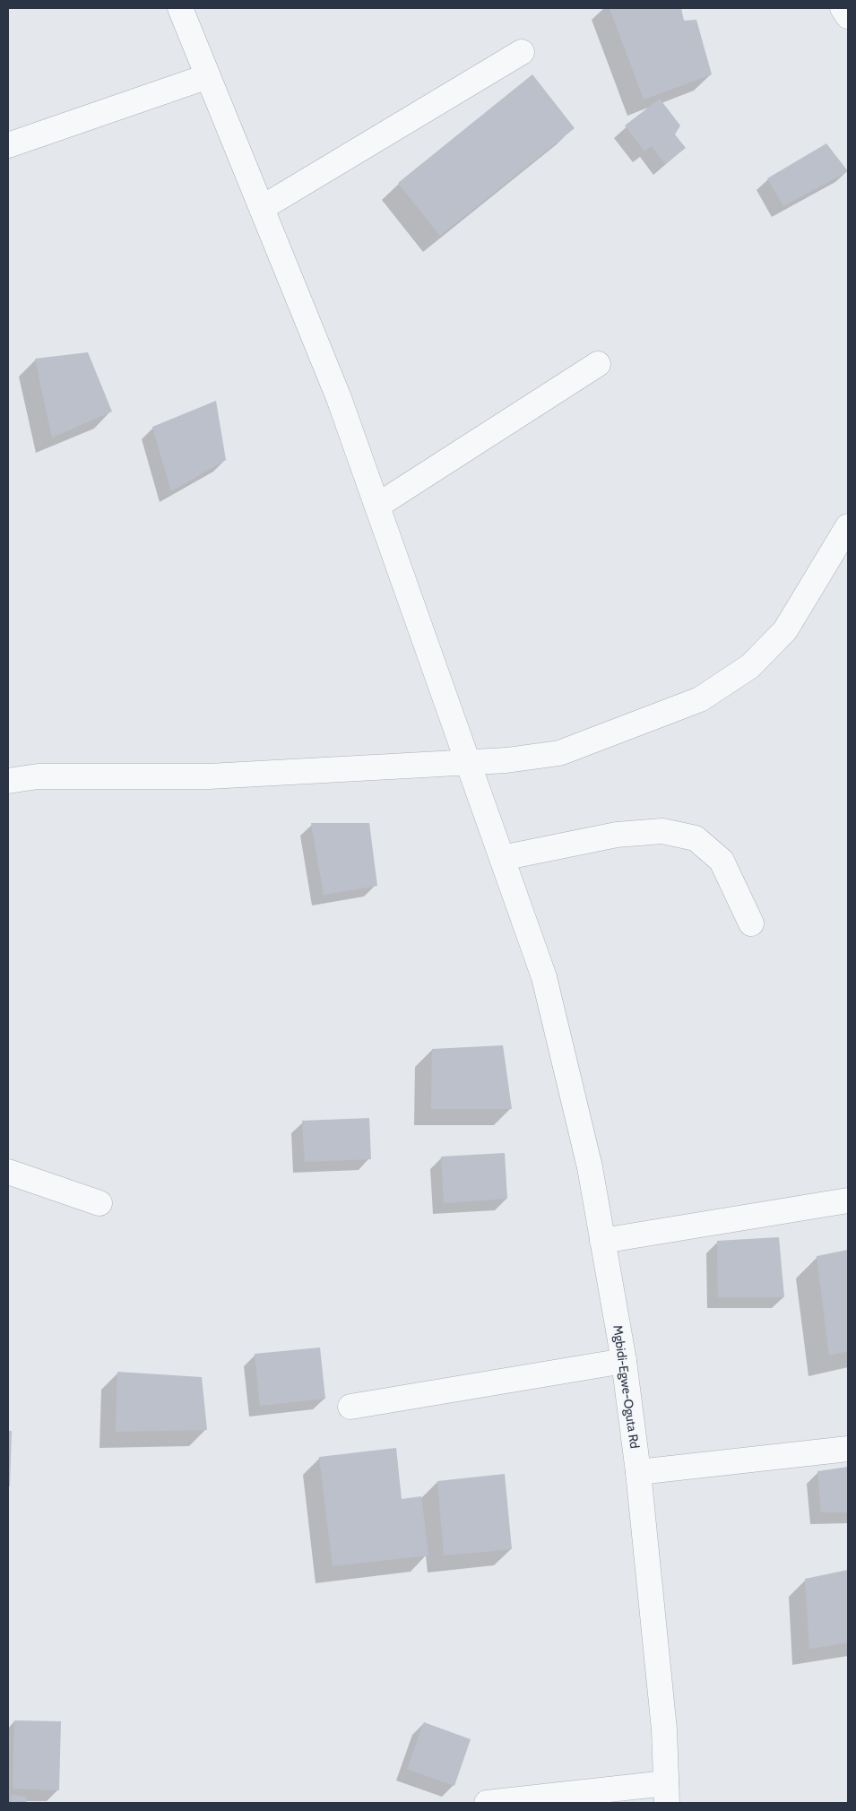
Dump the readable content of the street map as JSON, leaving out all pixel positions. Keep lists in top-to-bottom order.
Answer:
{
  "streets": {
    "street": ["Mgbidi-Egwe-Oguta Rd"]
  }
}
